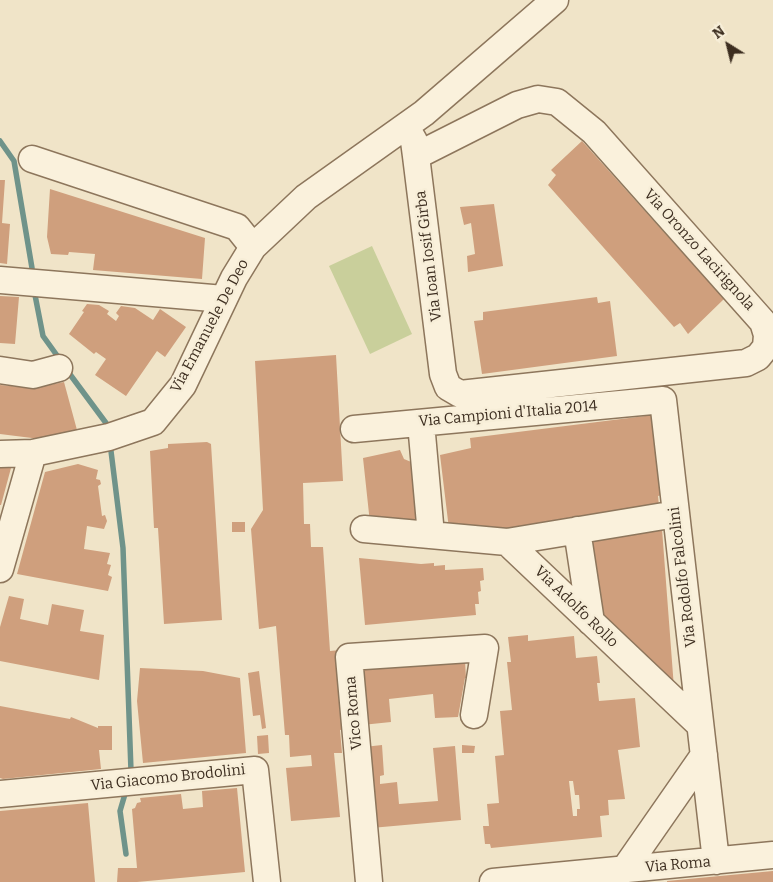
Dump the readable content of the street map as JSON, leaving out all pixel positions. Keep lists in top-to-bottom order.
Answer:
{
  "streets": {
    "street": [
      "Via Oronzo Lacirignola",
      "Via Ioan Iosif Girba",
      "Via Emanuele De Deo",
      "Via Campioni d'Italia 2014",
      "Via Rodolfo Falcolini",
      "Via Adolfo Rollo",
      "Vico Roma",
      "Via Giacomo Brodolini",
      "Via Roma"
    ]
  },
  "crossings": [
    ["Via Oronzo Lacirignola", "Via Ioan Iosif Girba"],
    ["Via Ioan Iosif Girba", "Via Emanuele De Deo"],
    ["Via Campioni d'Italia 2014", "Via Rodolfo Falcolini"],
    ["Via Rodolfo Falcolini", "Via Adolfo Rollo"],
    ["Via Rodolfo Falcolini", "Via Roma"]
  ],
  "north": "top left"
}
